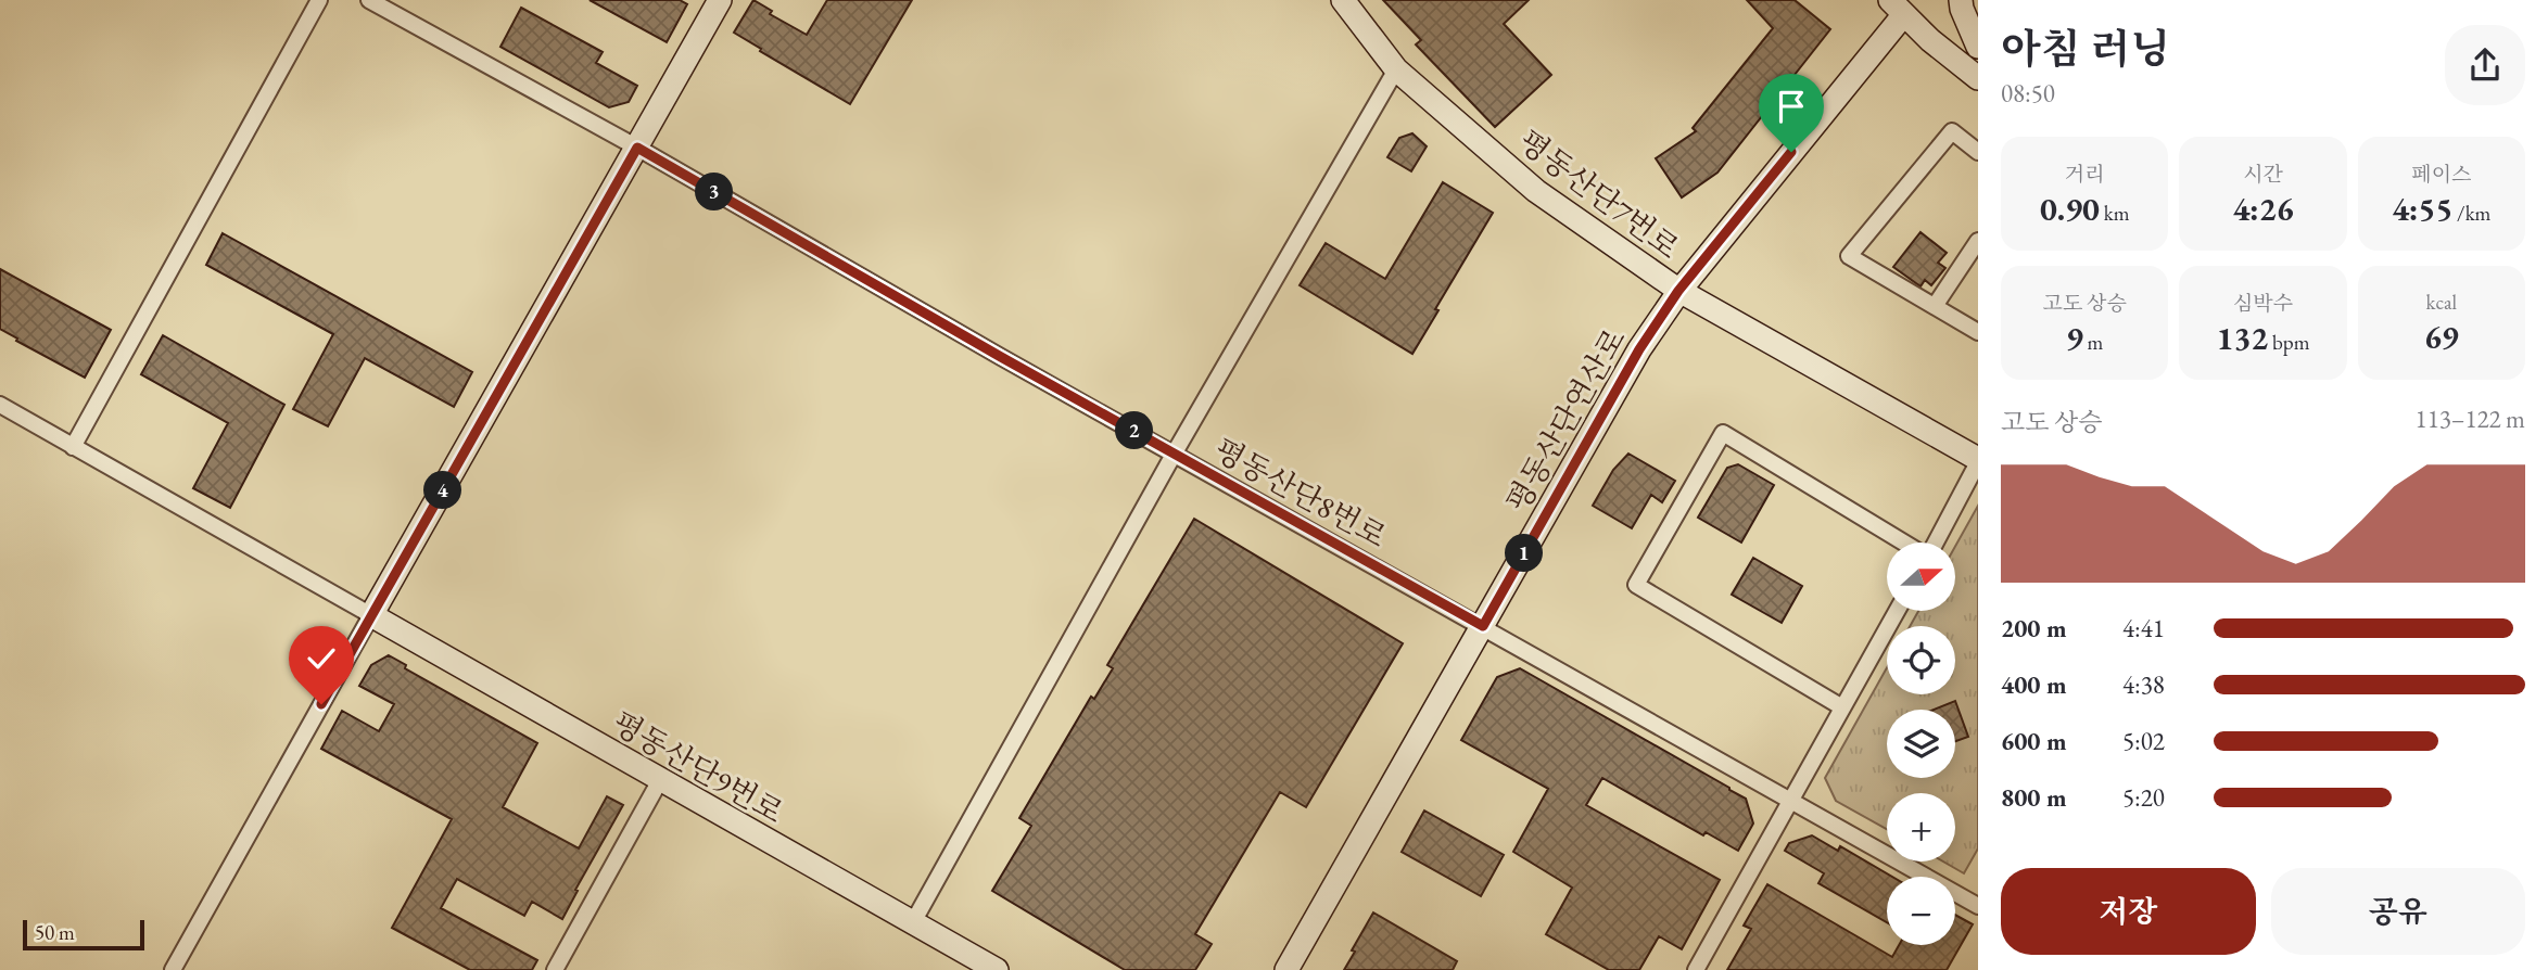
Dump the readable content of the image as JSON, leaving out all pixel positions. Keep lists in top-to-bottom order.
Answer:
{
  "streets": {
    "street": [
      "평동산단7번로",
      "평동산단연산로",
      "평동산단8번로",
      "평동산단9번로"
    ]
  },
  "crossings": [
    ["평동산단7번로", "평동산단연산로"],
    ["평동산단연산로", "평동산단8번로"],
    ["평동산단8번로", "평동산단9번로"]
  ],
  "scale_bar": "50 m",
  "north": "right",
  "page": {
    "heading": ["아침 러닝", "08:50"],
    "stats": [
      ["거리", "0.90 km"],
      ["시간", "4:26"],
      ["페이스", "4:55 /km"],
      ["고도 상승", "9 m"],
      ["심박수", "132 bpm"],
      ["kcal", "69"]
    ],
    "pins": [
      "3",
      "2",
      "4",
      "1"
    ],
    "chart": ["고도 상승", "113–122 m"],
    "map_buttons": ["+", "−"],
    "list": [
      {
        "name": "200 m",
        "note": "4:41"
      },
      {
        "name": "400 m",
        "note": "4:38"
      },
      {
        "name": "600 m",
        "note": "5:02"
      },
      {
        "name": "800 m",
        "note": "5:20"
      }
    ],
    "buttons": ["저장", "공유"],
    "scale": "50 m"
  }
}
